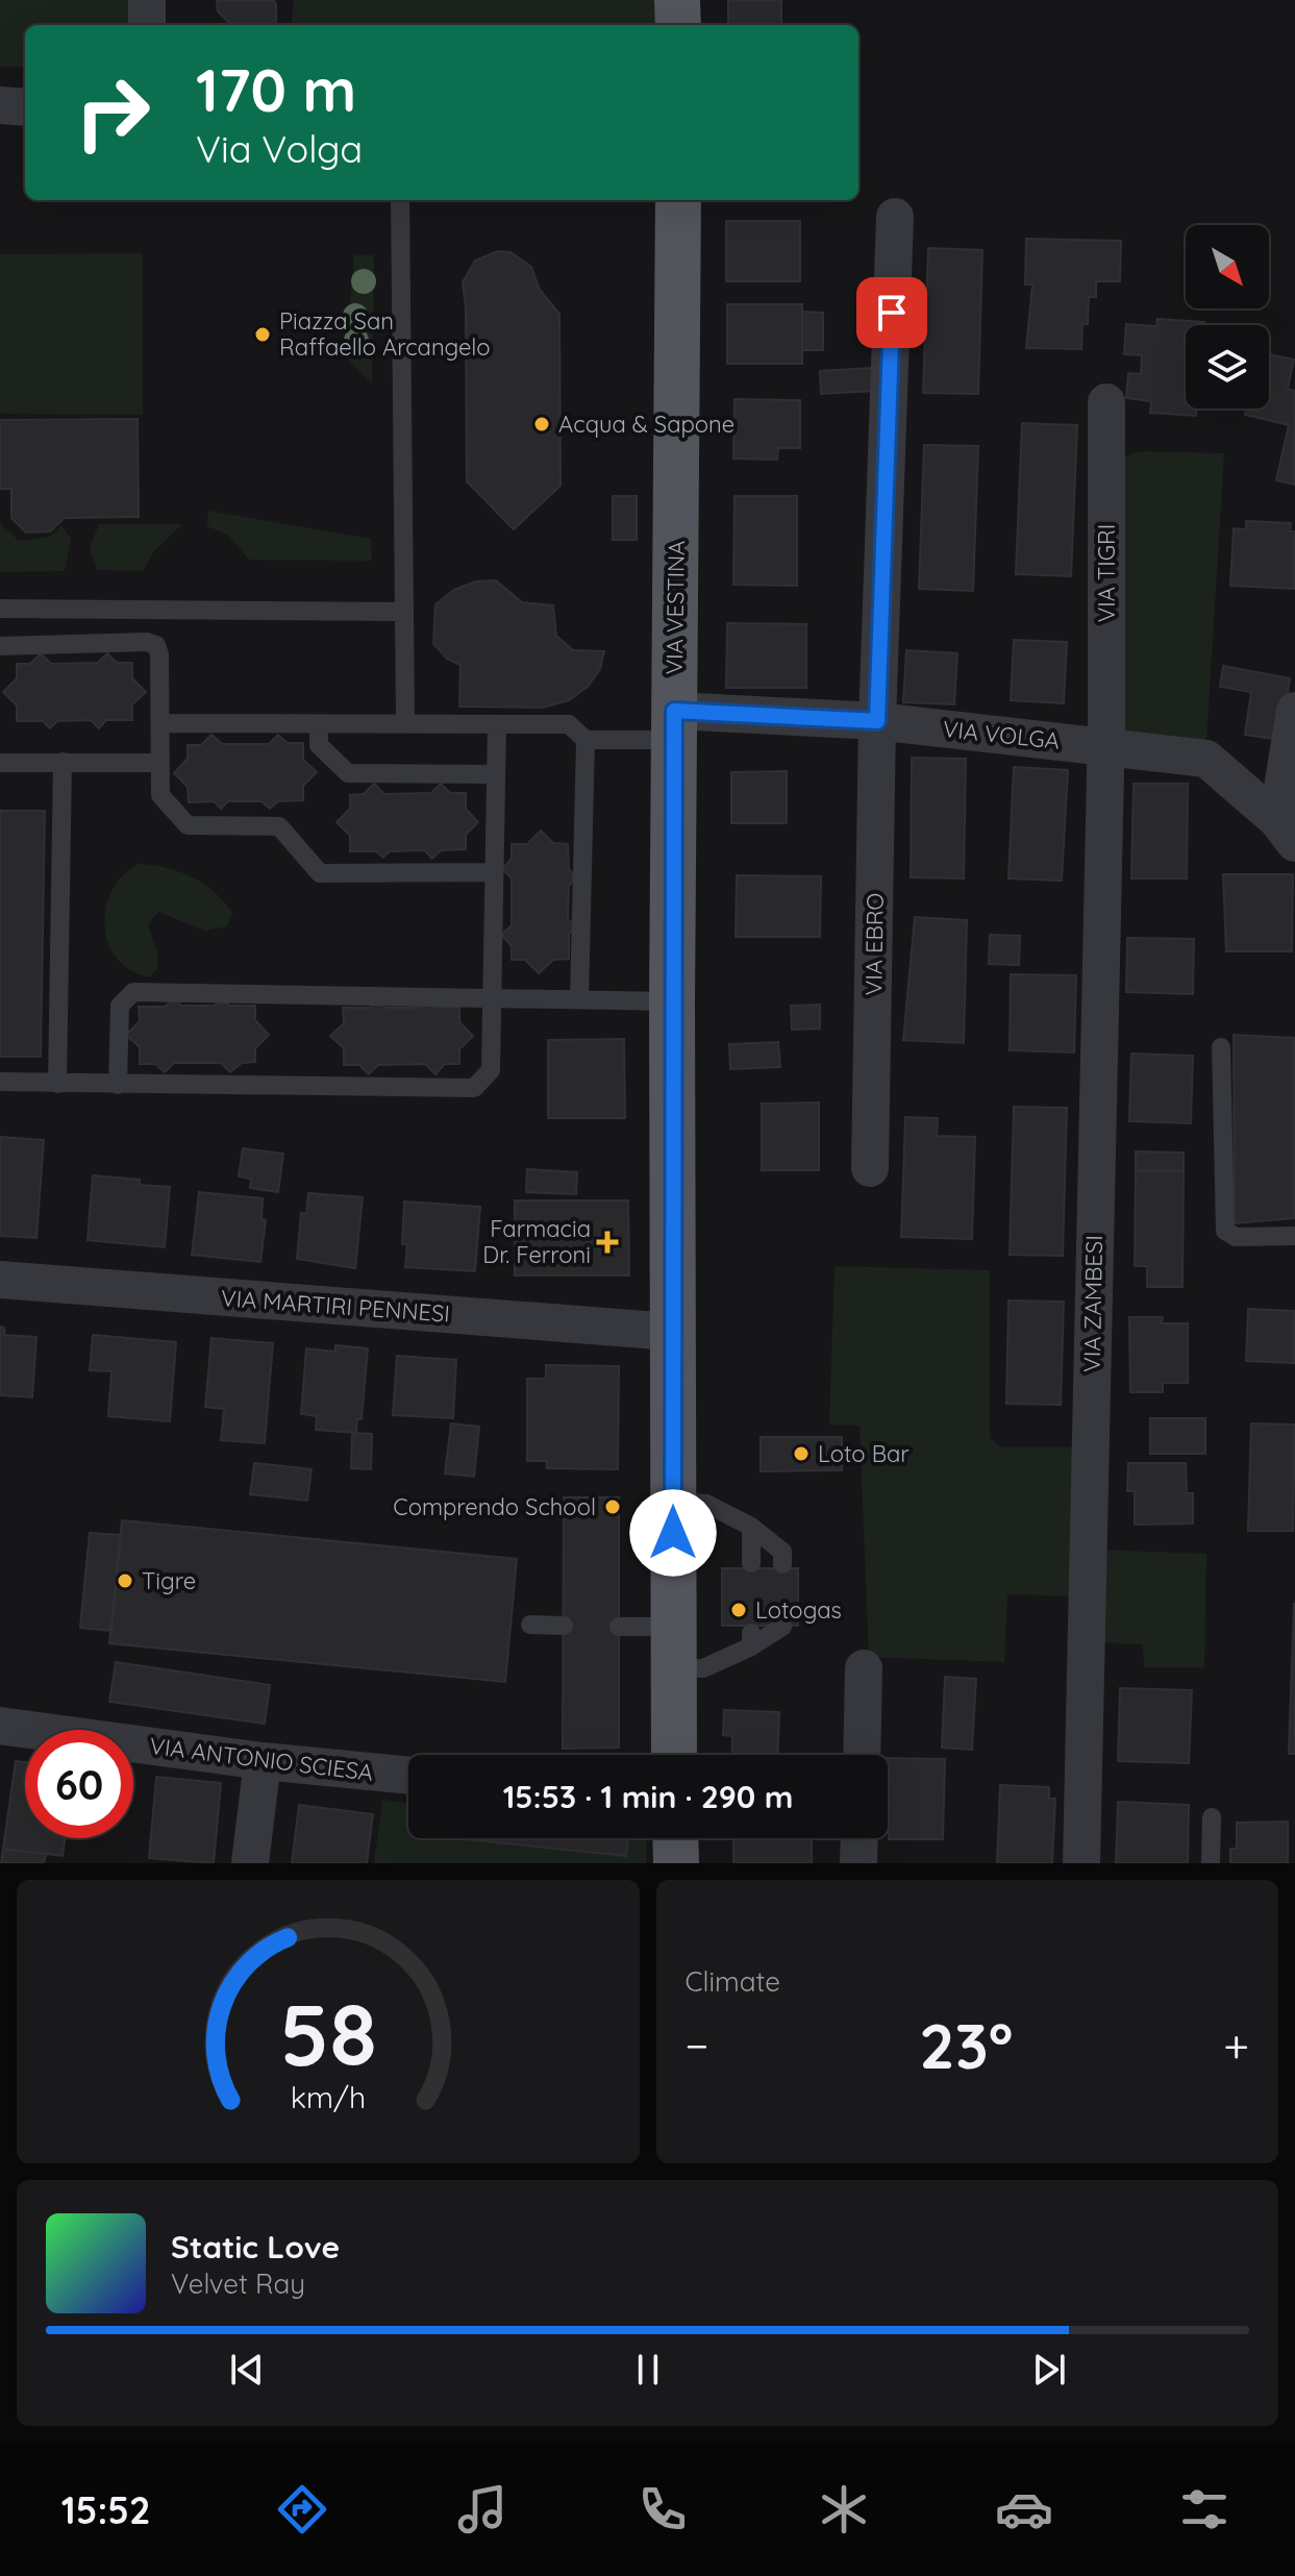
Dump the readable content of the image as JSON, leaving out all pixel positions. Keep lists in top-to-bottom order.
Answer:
{
  "streets": {
    "main road": ["VIA VESTINA"],
    "street": [
      "VIA TIGRI",
      "VIA VOLGA",
      "VIA EBRO",
      "VIA ZAMBESI",
      "VIA MARTIRI PENNESI",
      "VIA ANTONIO SCIESA"
    ]
  },
  "crossings": [
    ["VIA TIGRI", "VIA VOLGA"],
    ["VIA TIGRI", "VIA ZAMBESI"],
    ["VIA VESTINA", "VIA VOLGA"],
    ["VIA VESTINA", "VIA MARTIRI PENNESI"],
    ["VIA VOLGA", "VIA EBRO"],
    ["VIA VOLGA", "VIA ZAMBESI"]
  ],
  "places": {
    "other": [
      "Piazza San Raffaello Arcangelo",
      "Acqua & Sapone",
      "Loto Bar",
      "Comprendo School",
      "Tigre",
      "Lotogas"
    ],
    "health": ["Farmacia Dr. Ferroni"]
  },
  "north": "bottom right",
  "page": {
    "turn": ["170 m", "Via Volga"],
    "limit": "60",
    "trip": "15:53 · 1 min · 290 m",
    "tile": "Climate",
    "heat": ["−", "23°", "+"],
    "song": ["Static Love", "Velvet Ray"],
    "tabs": "15:52",
    "gauge": ["58", "km/h"]
  }
}
